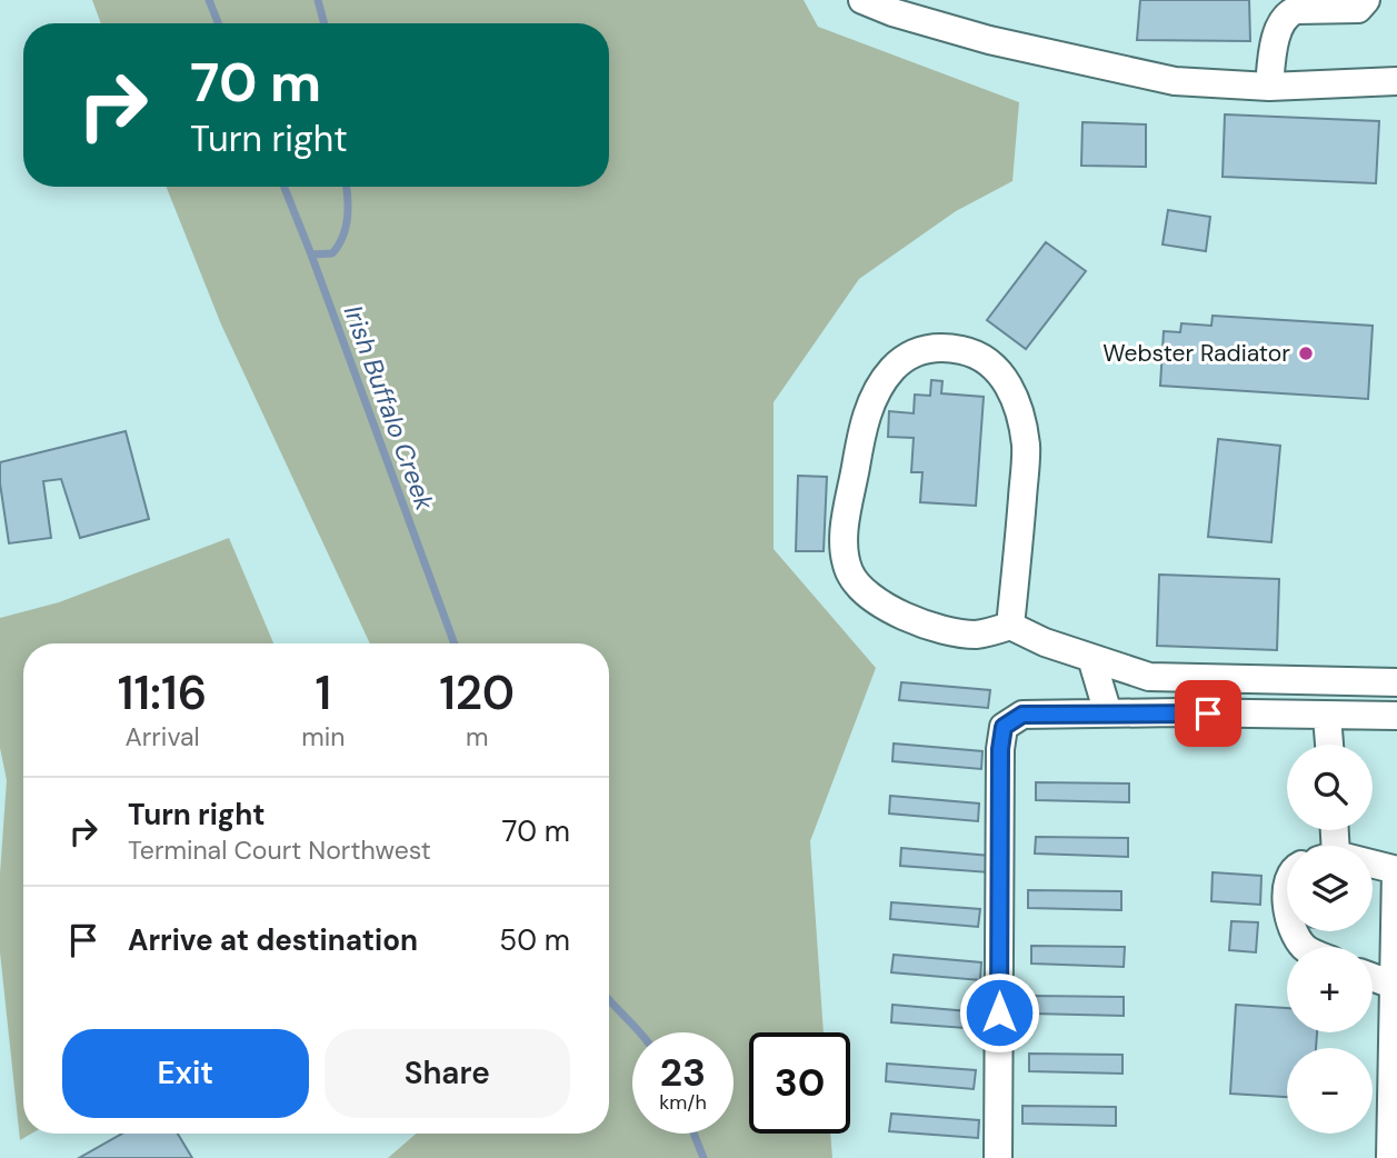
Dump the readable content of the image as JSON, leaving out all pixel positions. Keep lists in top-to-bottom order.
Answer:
{
  "water": ["Irish Buffalo Creek"],
  "places": ["Webster Radiator"],
  "page": {
    "turn": ["70 m", "Turn right"],
    "eta": [
      "11:16",
      "Arrival",
      "1",
      "min",
      "120",
      "m"
    ],
    "map_buttons": ["+", "−"],
    "list": [
      {
        "name": "Turn right",
        "note": "Terminal Court Northwest",
        "value": "70 m"
      },
      {
        "name": "Arrive at destination",
        "value": "50 m"
      }
    ],
    "buttons": ["Exit", "Share"],
    "speed": "23 km/h",
    "limit": "30"
  }
}
